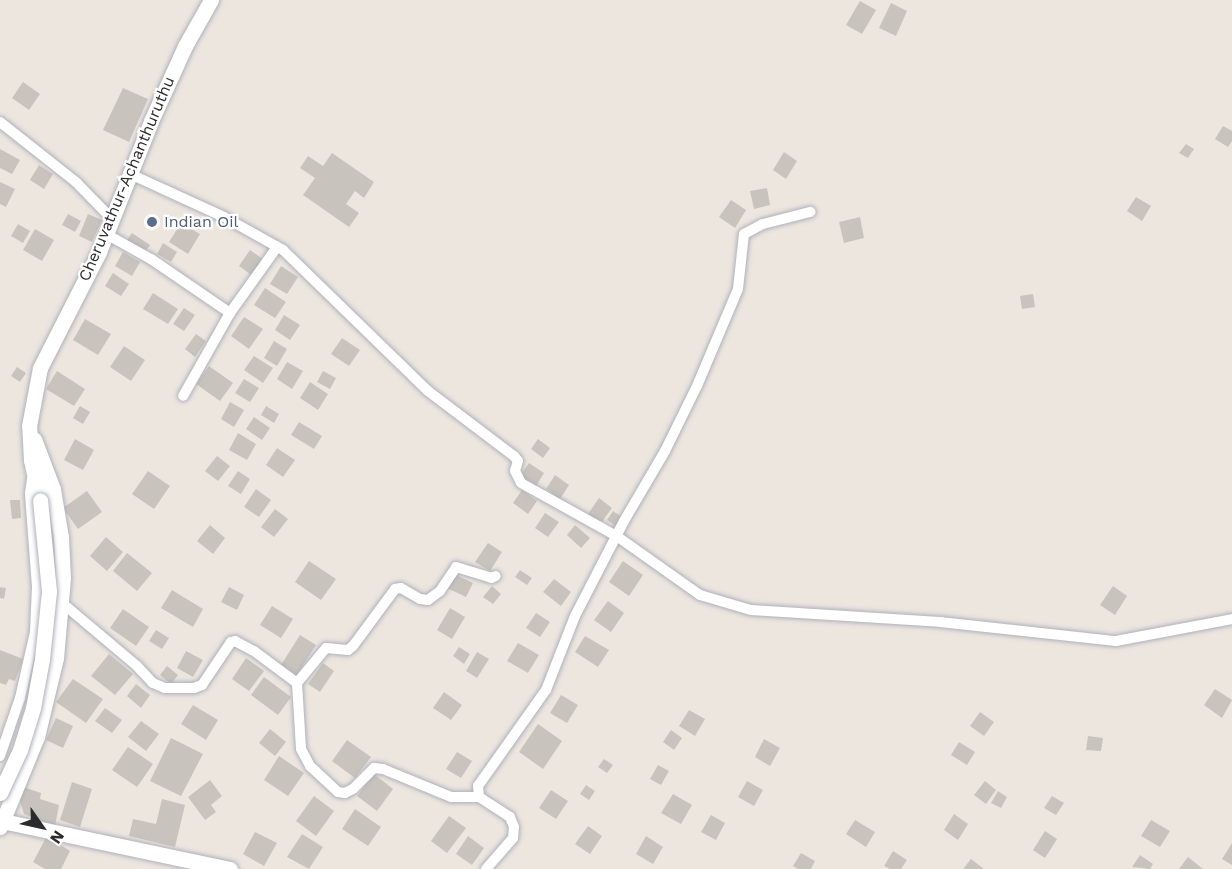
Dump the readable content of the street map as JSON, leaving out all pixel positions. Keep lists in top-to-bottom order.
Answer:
{
  "streets": {
    "main road": ["Cheruvathur-Achanthuruthu"]
  },
  "places": ["Indian Oil"],
  "north": "bottom right"
}
